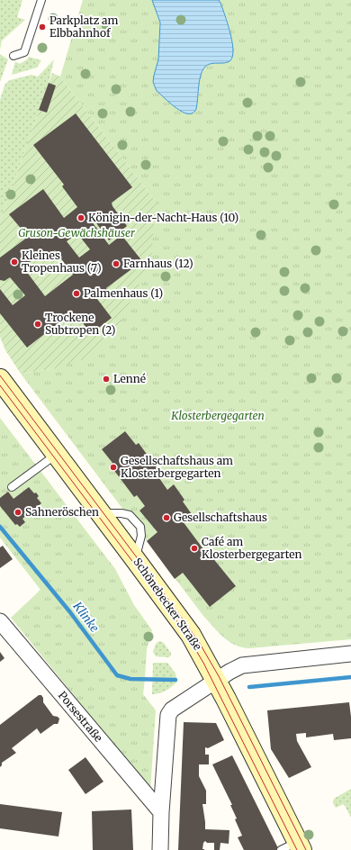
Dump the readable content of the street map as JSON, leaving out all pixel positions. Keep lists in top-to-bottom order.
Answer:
{
  "streets": {
    "main road": ["Schönebecker Straße"],
    "street": ["Porsestraße"]
  },
  "water": ["Klinke"],
  "parks": ["Gruson-Gewächshäuser", "Klosterbergegarten"],
  "places": [
    "Parkplatz am Elbbahnhof",
    "Königin-der-Nacht-Haus (10)",
    "Kleines Tropenhaus (7)",
    "Farnhaus (12)",
    "Palmenhaus (1)",
    "Trockene Subtropen (2)",
    "Lenné",
    "Gesellschaftshaus am Klosterbergegarten",
    "Sahneröschen",
    "Gesellschaftshaus",
    "Café am Klosterbergegarten"
  ]
}
